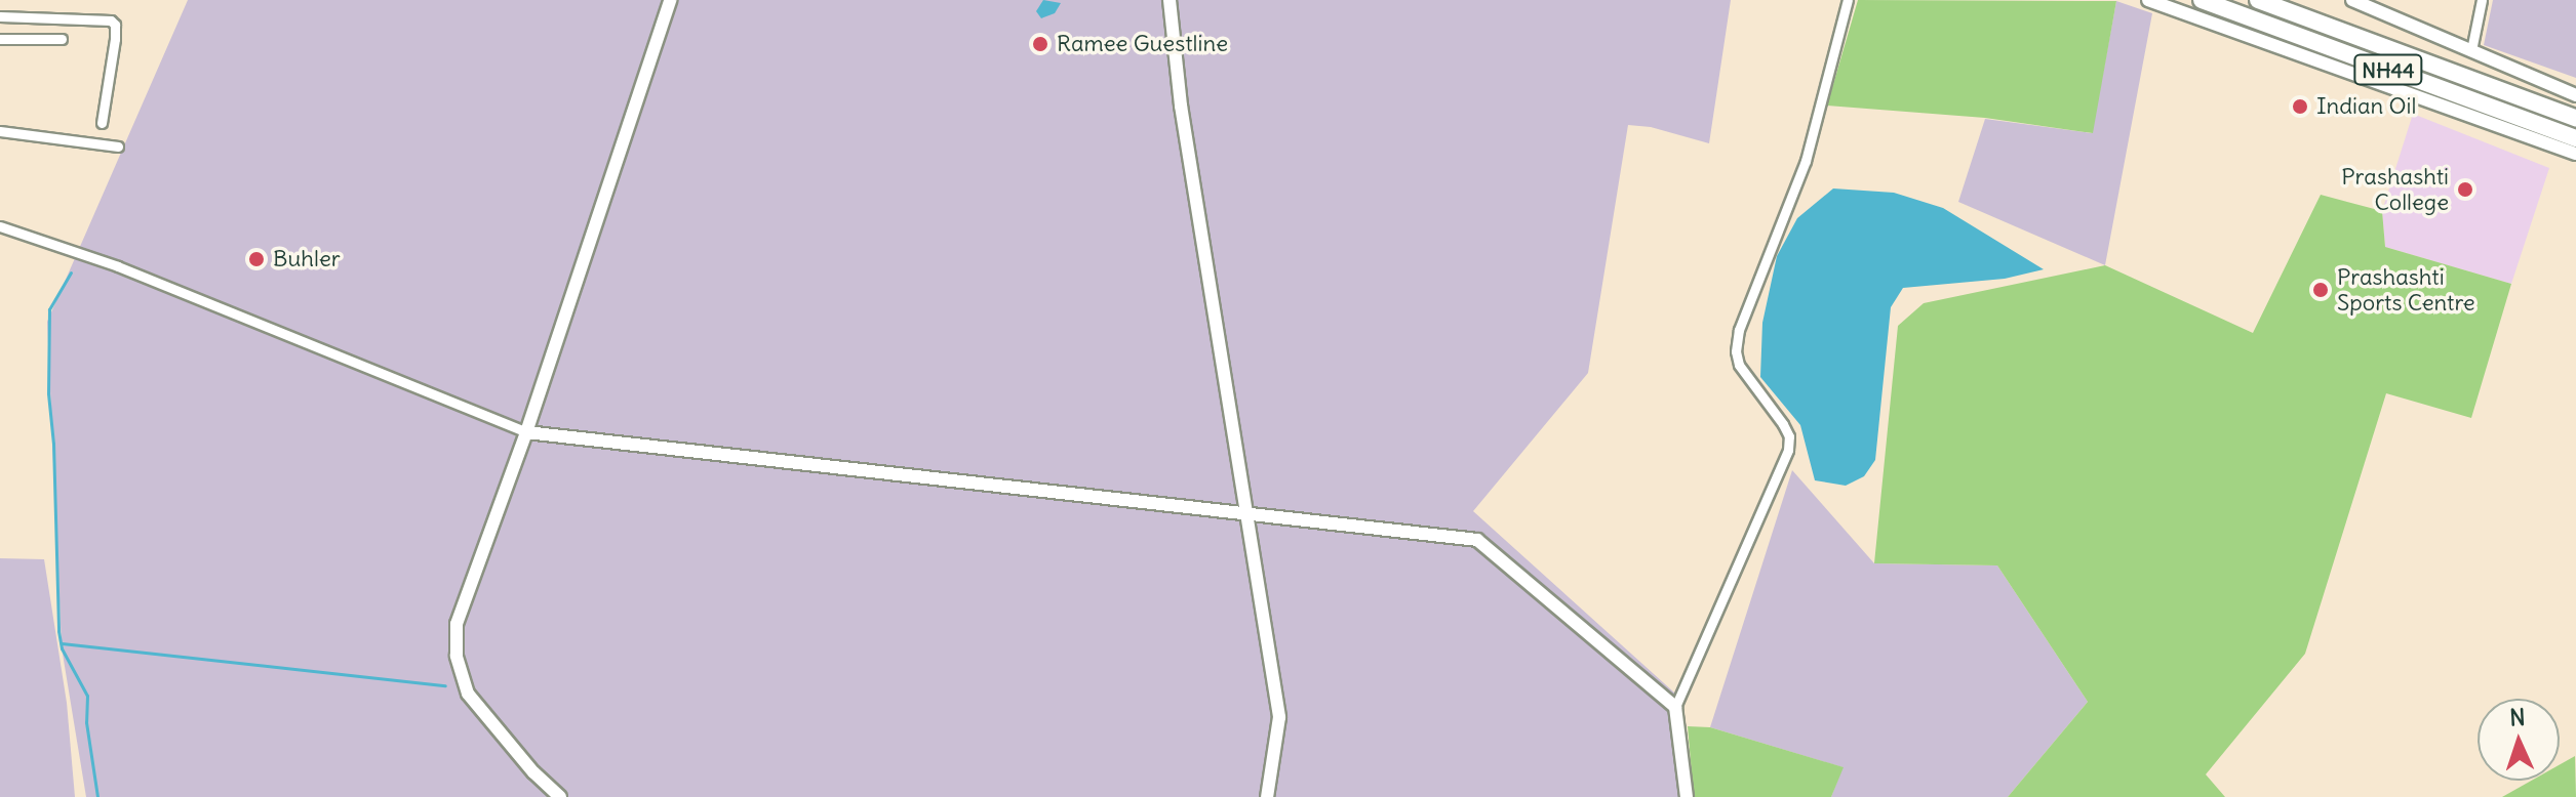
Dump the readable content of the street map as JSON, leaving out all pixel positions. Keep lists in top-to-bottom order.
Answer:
{
  "streets": {
    "highway": ["NH44"]
  },
  "places": [
    "Ramee Guestline",
    "Indian Oil",
    "Prashashti College",
    "Buhler",
    "Prashashti Sports Centre"
  ],
  "north": "top"
}
